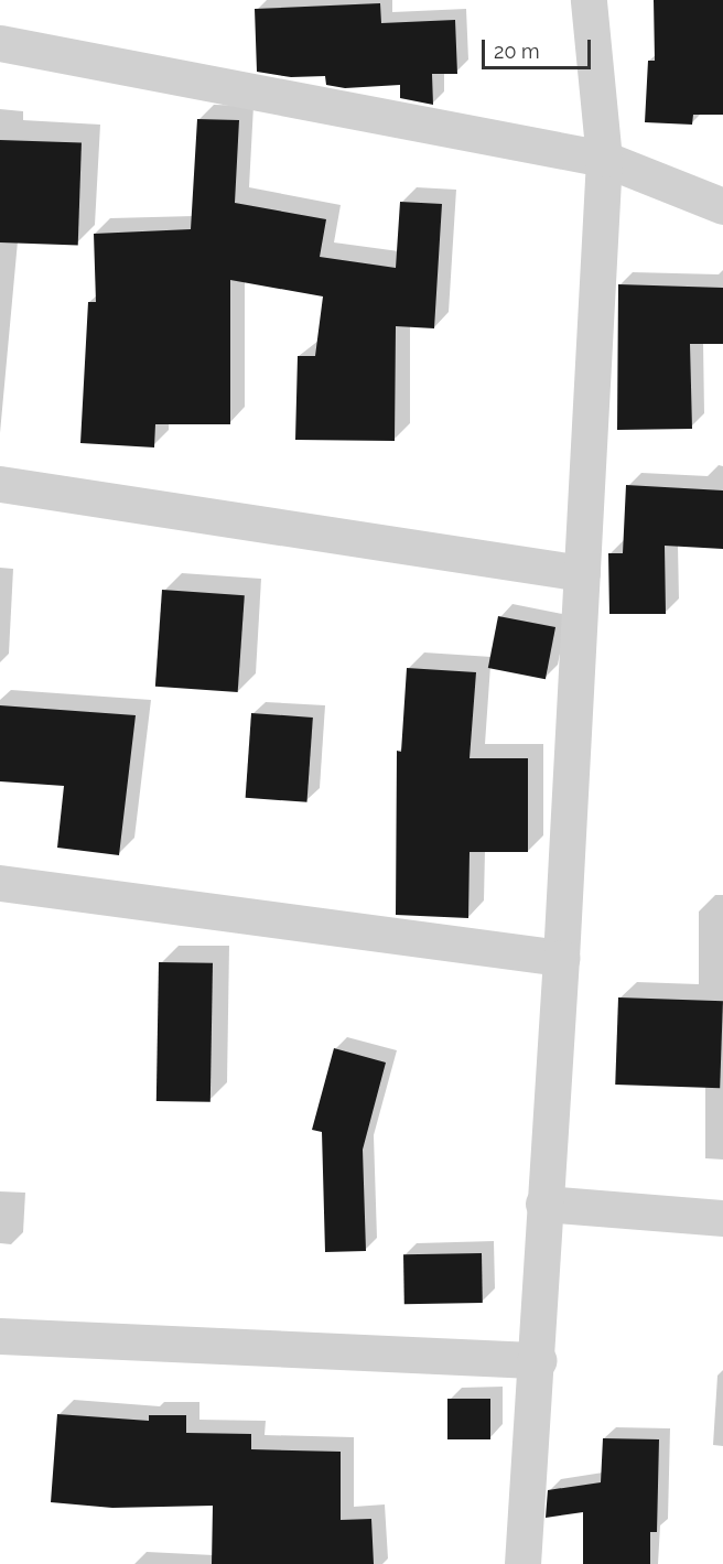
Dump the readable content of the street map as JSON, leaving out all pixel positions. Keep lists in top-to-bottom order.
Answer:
{
  "scale_bar": "20 m"
}
